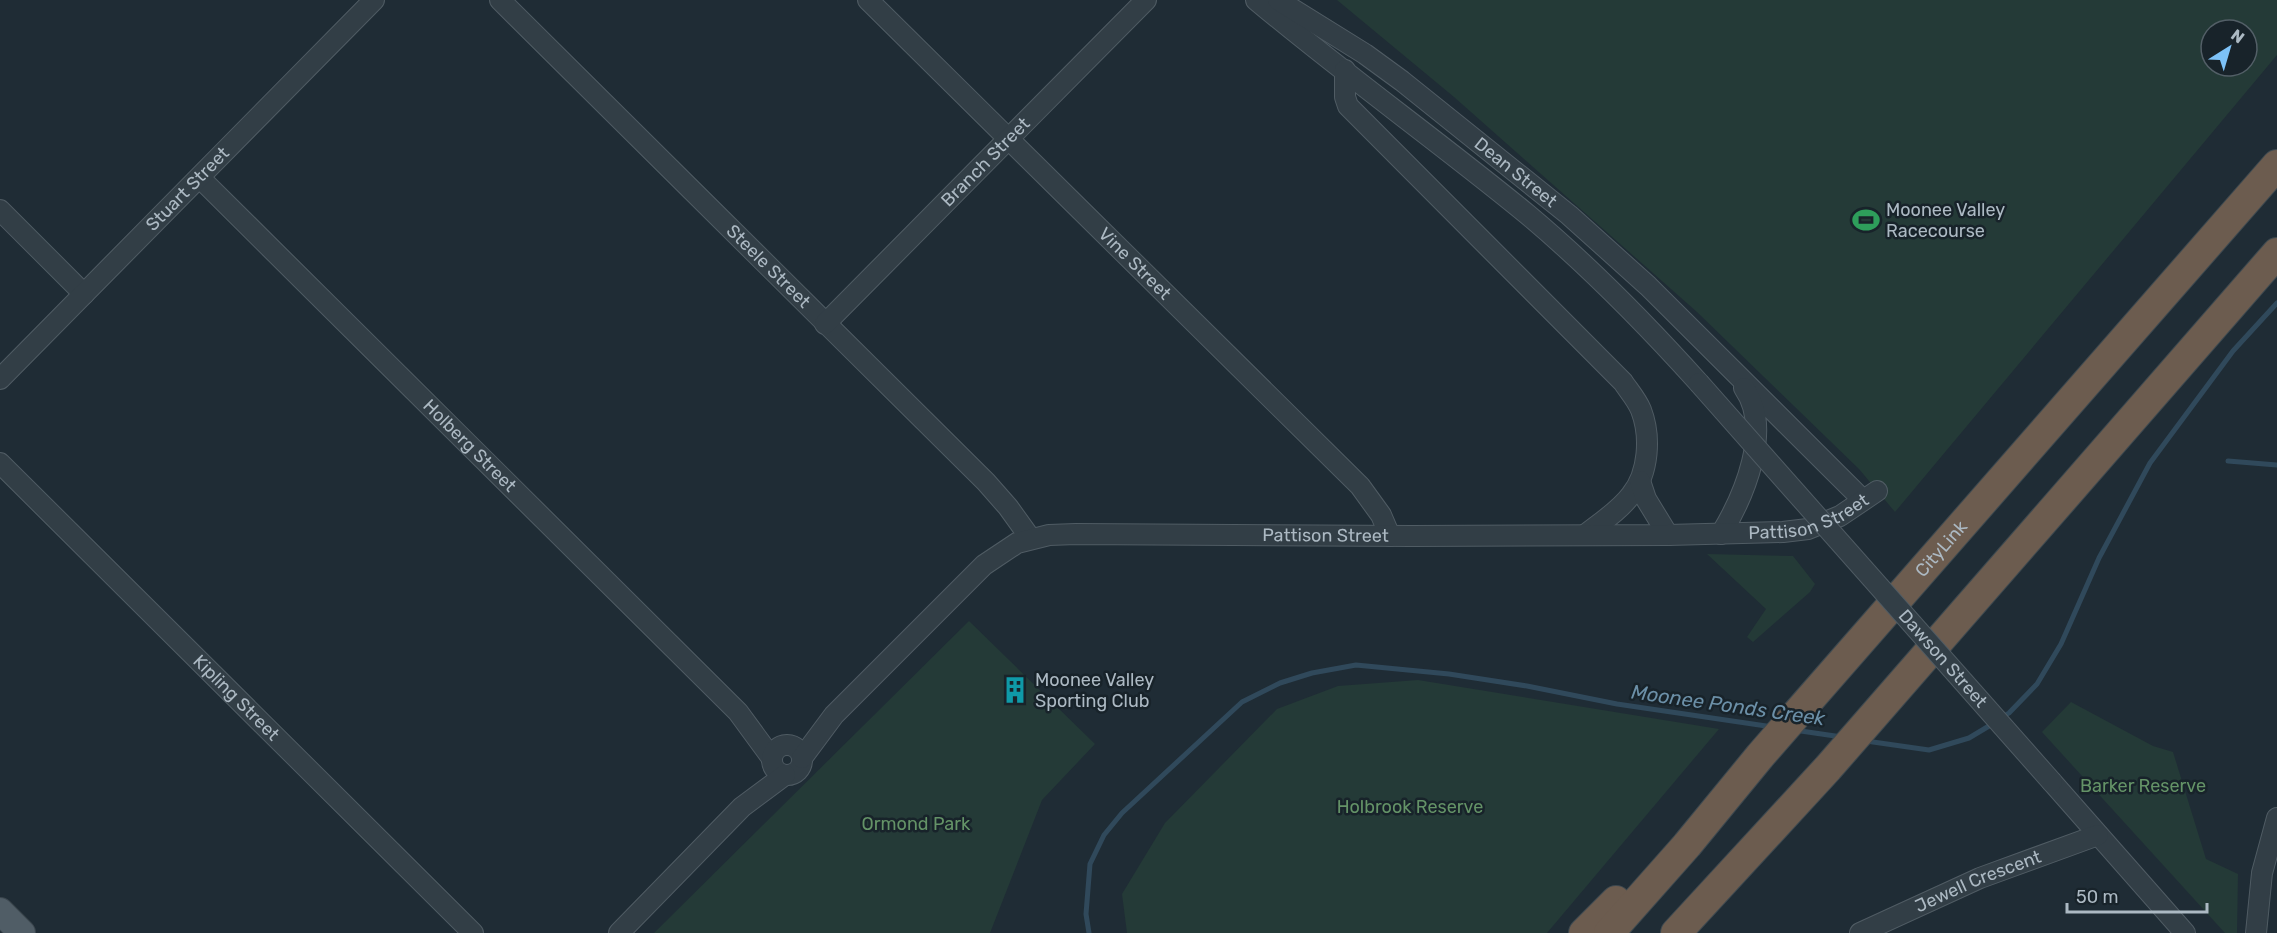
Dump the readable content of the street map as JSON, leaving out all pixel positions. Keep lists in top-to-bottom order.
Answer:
{
  "streets": {
    "highway": ["CityLink"],
    "street": [
      "Branch Street",
      "Dean Street",
      "Stuart Street",
      "Vine Street",
      "Steele Street",
      "Holberg Street",
      "Pattison Street",
      "Dawson Street",
      "Kipling Street",
      "Jewell Crescent"
    ]
  },
  "crossings": [
    ["Branch Street", "Vine Street"],
    ["Branch Street", "Steele Street"],
    ["Dean Street", "Pattison Street"],
    ["Dean Street", "Dawson Street"],
    ["Stuart Street", "Holberg Street"],
    ["Vine Street", "Pattison Street"],
    ["Steele Street", "Pattison Street"],
    ["Holberg Street", "Pattison Street"],
    ["Dawson Street", "Jewell Crescent"]
  ],
  "water": ["Moonee Ponds Creek"],
  "parks": ["Barker Reserve", "Holbrook Reserve", "Ormond Park"],
  "places": {
    "sports": ["Moonee Valley Racecourse"],
    "building": ["Moonee Valley Sporting Club"]
  },
  "scale_bar": "50 m",
  "north": "top right"
}
